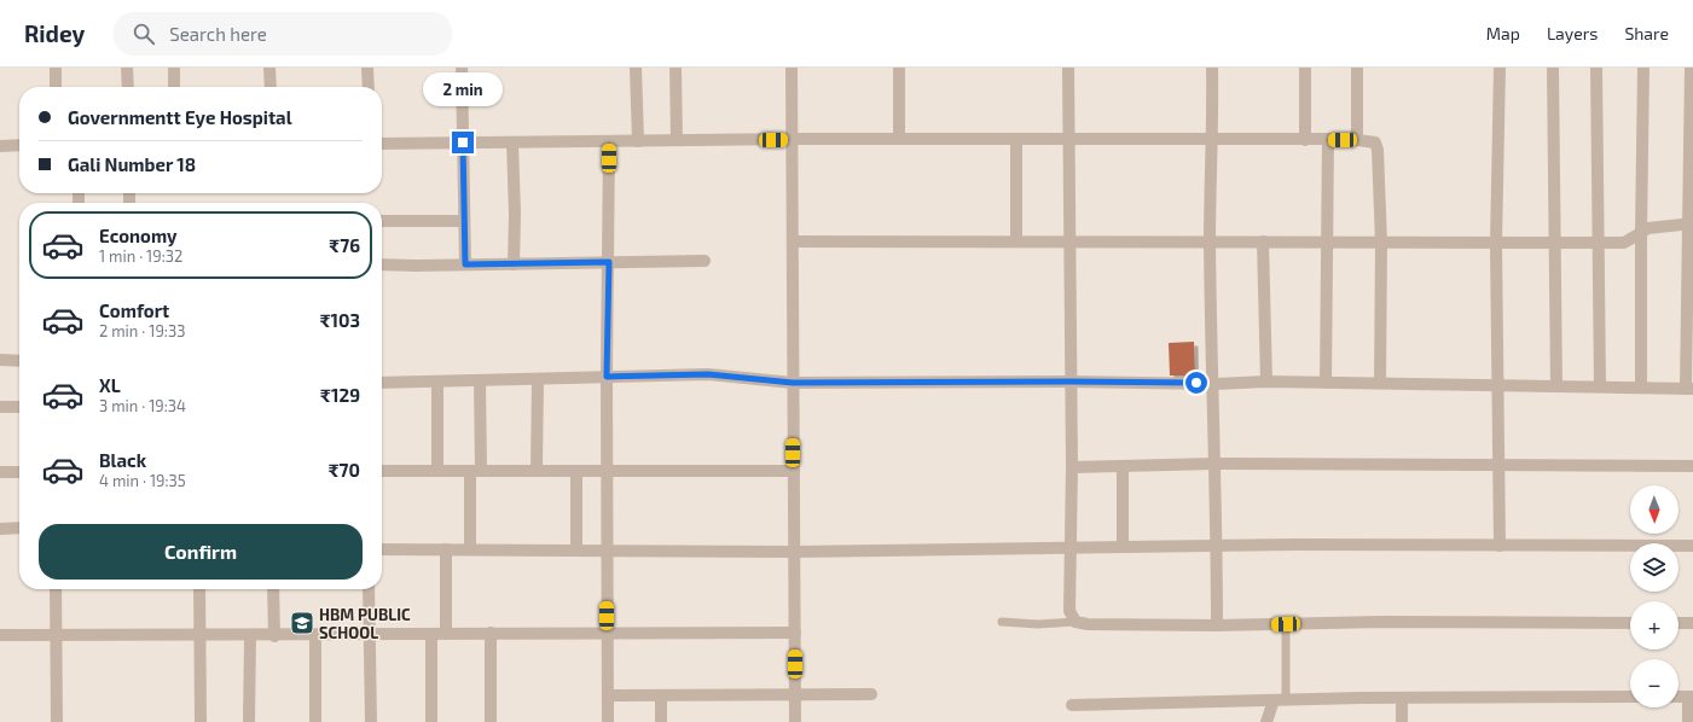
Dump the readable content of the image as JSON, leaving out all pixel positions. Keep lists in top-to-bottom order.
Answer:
{
  "places": {
    "school or university": ["HBM PUBLIC SCHOOL"]
  },
  "north": "bottom",
  "page": {
    "header": "Ridey",
    "search": "Search here",
    "nav": ["Map", "Layers", "Share"],
    "bubble": "2 min",
    "banner": ["Governmentt Eye Hospital", "Gali Number 18"],
    "list": [
      {
        "name": "Economy",
        "note": "1 min · 19:32",
        "value": "₹76"
      },
      {
        "name": "Comfort",
        "note": "2 min · 19:33",
        "value": "₹103"
      },
      {
        "name": "XL",
        "note": "3 min · 19:34",
        "value": "₹129"
      },
      {
        "name": "Black",
        "note": "4 min · 19:35",
        "value": "₹70"
      }
    ],
    "map_buttons": ["+", "−"],
    "buttons": "Confirm"
  }
}
